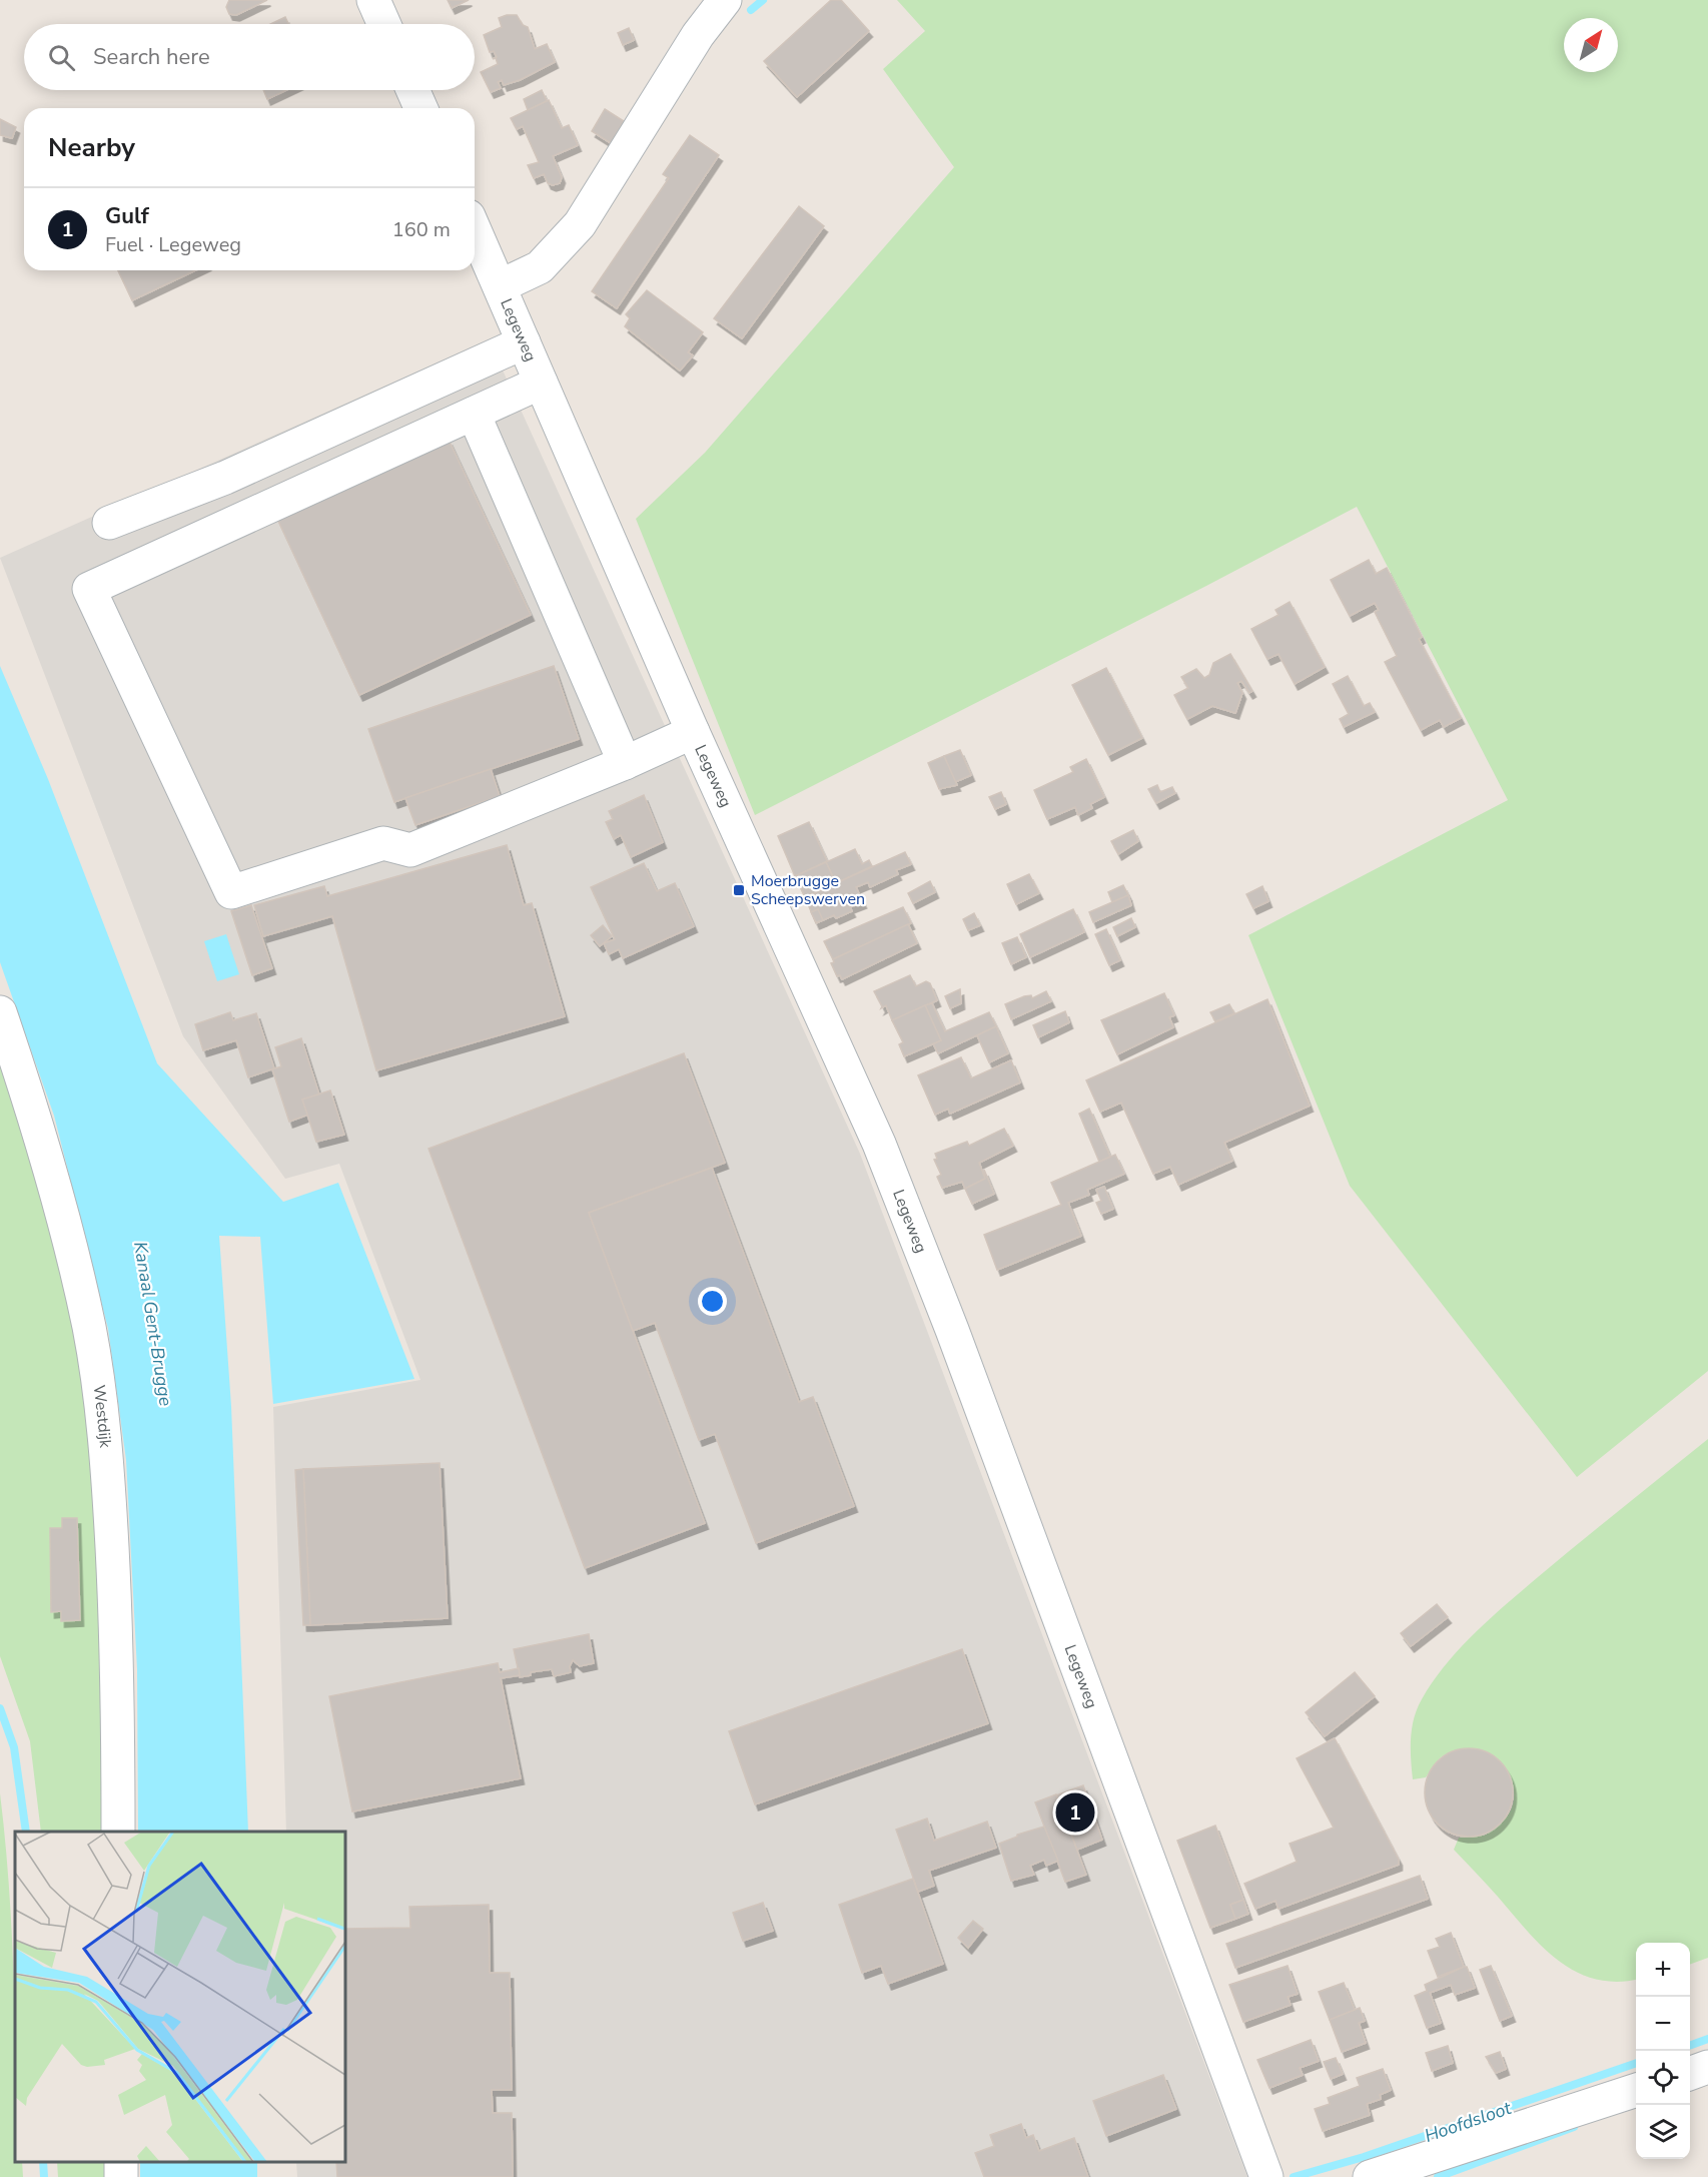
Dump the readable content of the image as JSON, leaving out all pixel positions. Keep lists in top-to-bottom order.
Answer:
{
  "streets": {
    "street": ["Legeweg", "Westdijk"]
  },
  "water": ["Kanaal Gent-Brugge", "Hoofdsloot"],
  "places": {
    "transit": ["Moerbrugge Scheepswerven"]
  },
  "north": "top right",
  "page": {
    "search": "Search here",
    "heading": "Nearby",
    "list": [
      {
        "mark": "1",
        "name": "Gulf",
        "note": "Fuel · Legeweg",
        "value": "160 m"
      }
    ],
    "pins": "1",
    "map_buttons": ["+", "−"]
  }
}
